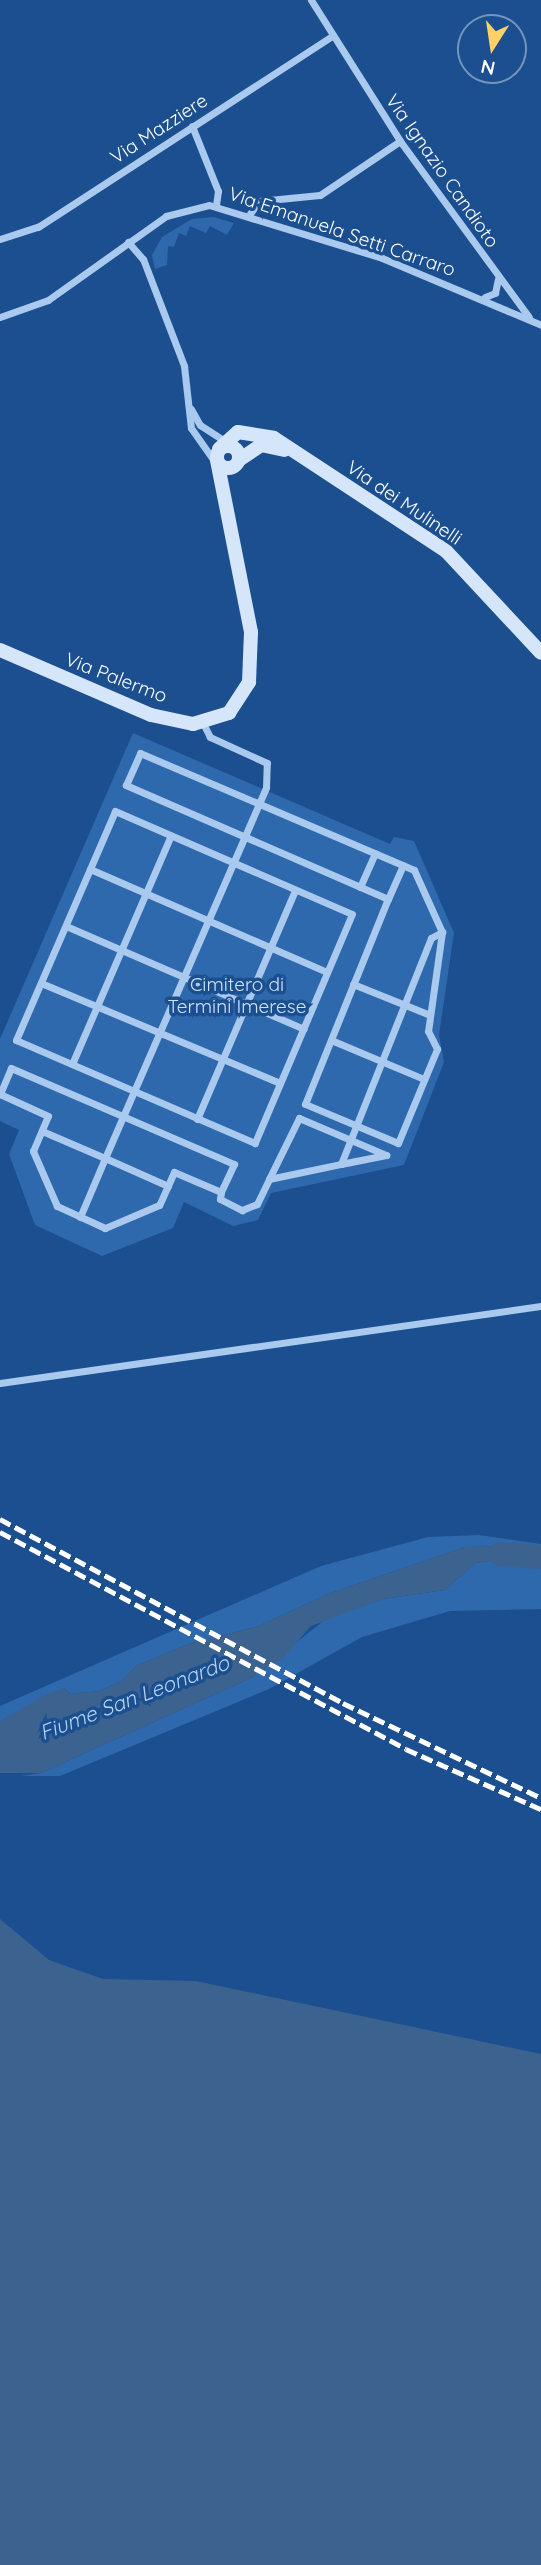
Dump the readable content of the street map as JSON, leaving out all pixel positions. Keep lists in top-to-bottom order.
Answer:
{
  "streets": {
    "street": [
      "Via Mazziere",
      "Via Ignazio Candioto",
      "Via Emanuela Setti Carraro",
      "Via dei Mulinelli",
      "Via Palermo"
    ]
  },
  "crossings": [
    ["Via Mazziere", "Via Ignazio Candioto"],
    ["Via Ignazio Candioto", "Via Emanuela Setti Carraro"],
    ["Via dei Mulinelli", "Via Palermo"]
  ],
  "water": ["Fiume San Leonardo"],
  "parks": ["Cimitero di Termini Imerese"],
  "north": "bottom"
}
